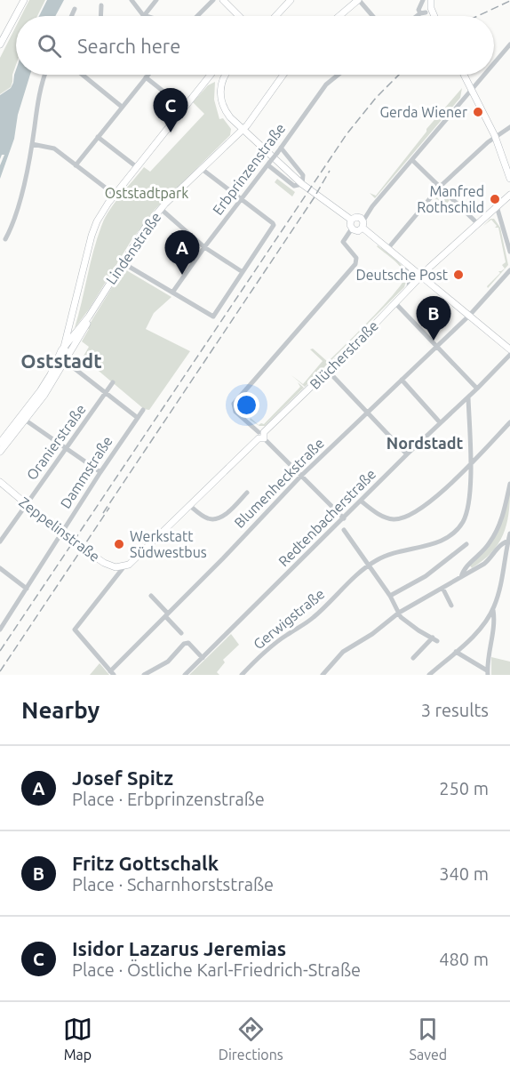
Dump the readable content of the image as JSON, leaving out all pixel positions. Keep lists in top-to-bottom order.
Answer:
{
  "streets": {
    "main road": ["Lindenstraße", "Blücherstraße", "Zeppelinstraße"],
    "street": [
      "Erbprinzenstraße",
      "Oranierstraße",
      "Dammstraße",
      "Blumenheckstraße",
      "Redtenbacherstraße",
      "Gerwigstraße"
    ]
  },
  "crossings": [
    ["Blücherstraße", "Zeppelinstraße"],
    ["Oranierstraße", "Zeppelinstraße"],
    ["Dammstraße", "Zeppelinstraße"],
    ["Redtenbacherstraße", "Gerwigstraße"]
  ],
  "districts": ["Oststadt", "Nordstadt"],
  "parks": ["Oststadtpark"],
  "places": [
    "Gerda Wiener",
    "Manfred Rothschild",
    "Deutsche Post",
    "Werkstatt Südwestbus"
  ],
  "page": {
    "search": "Search here",
    "pins": ["C", "A", "B"],
    "heading": ["Nearby", "3 results"],
    "list": [
      {
        "mark": "A",
        "name": "Josef Spitz",
        "note": "Place · Erbprinzenstraße",
        "value": "250 m"
      },
      {
        "mark": "B",
        "name": "Fritz Gottschalk",
        "note": "Place · Scharnhorststraße",
        "value": "340 m"
      },
      {
        "mark": "C",
        "name": "Isidor Lazarus Jeremias",
        "note": "Place · Östliche Karl-Friedrich-Straße",
        "value": "480 m"
      }
    ],
    "nav": ["Map", "Directions", "Saved"]
  }
}
